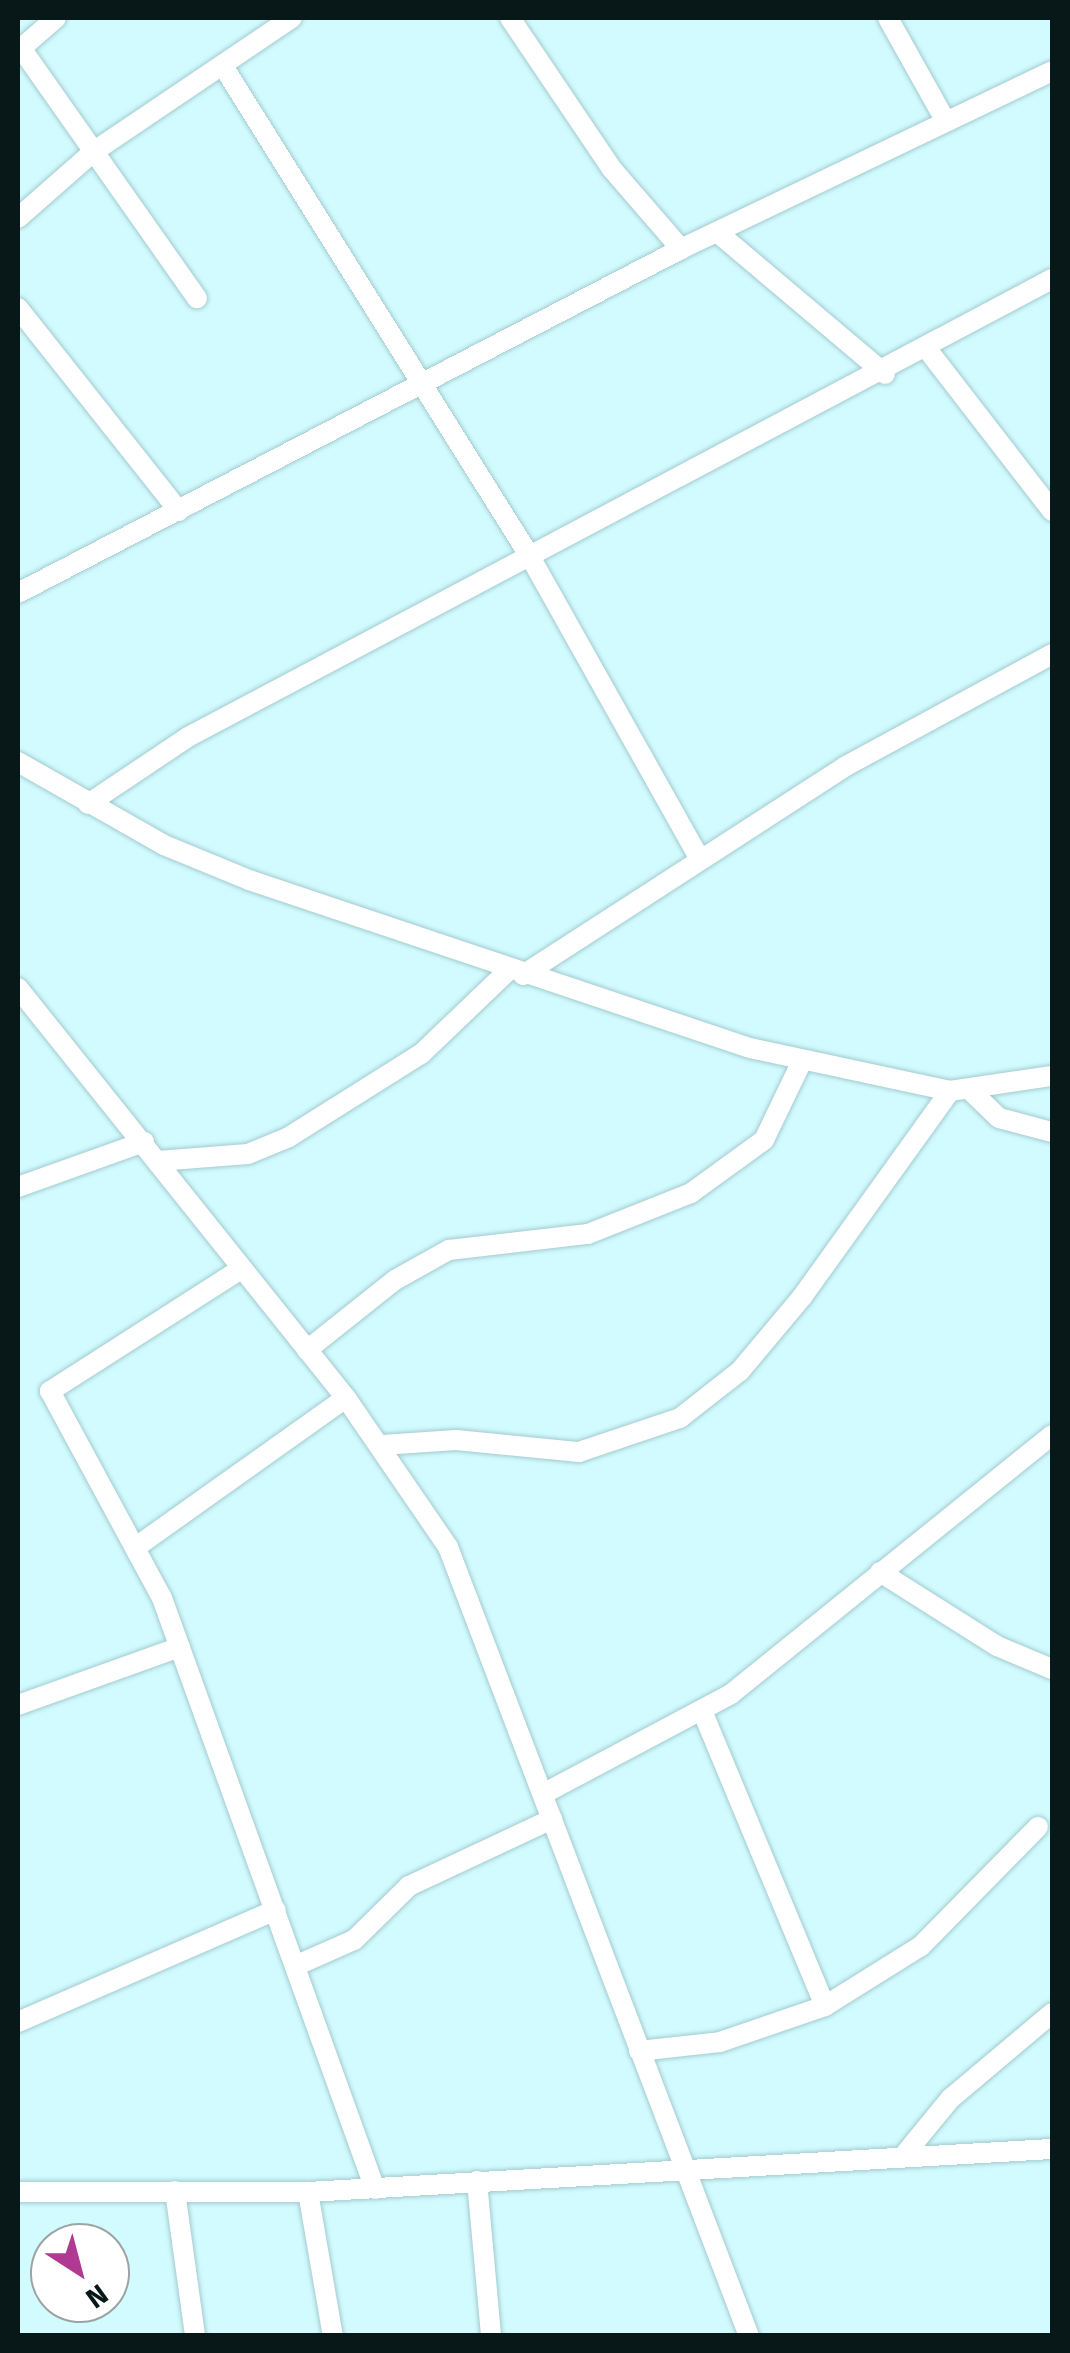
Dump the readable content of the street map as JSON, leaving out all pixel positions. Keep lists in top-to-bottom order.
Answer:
{
  "north": "bottom right"
}
